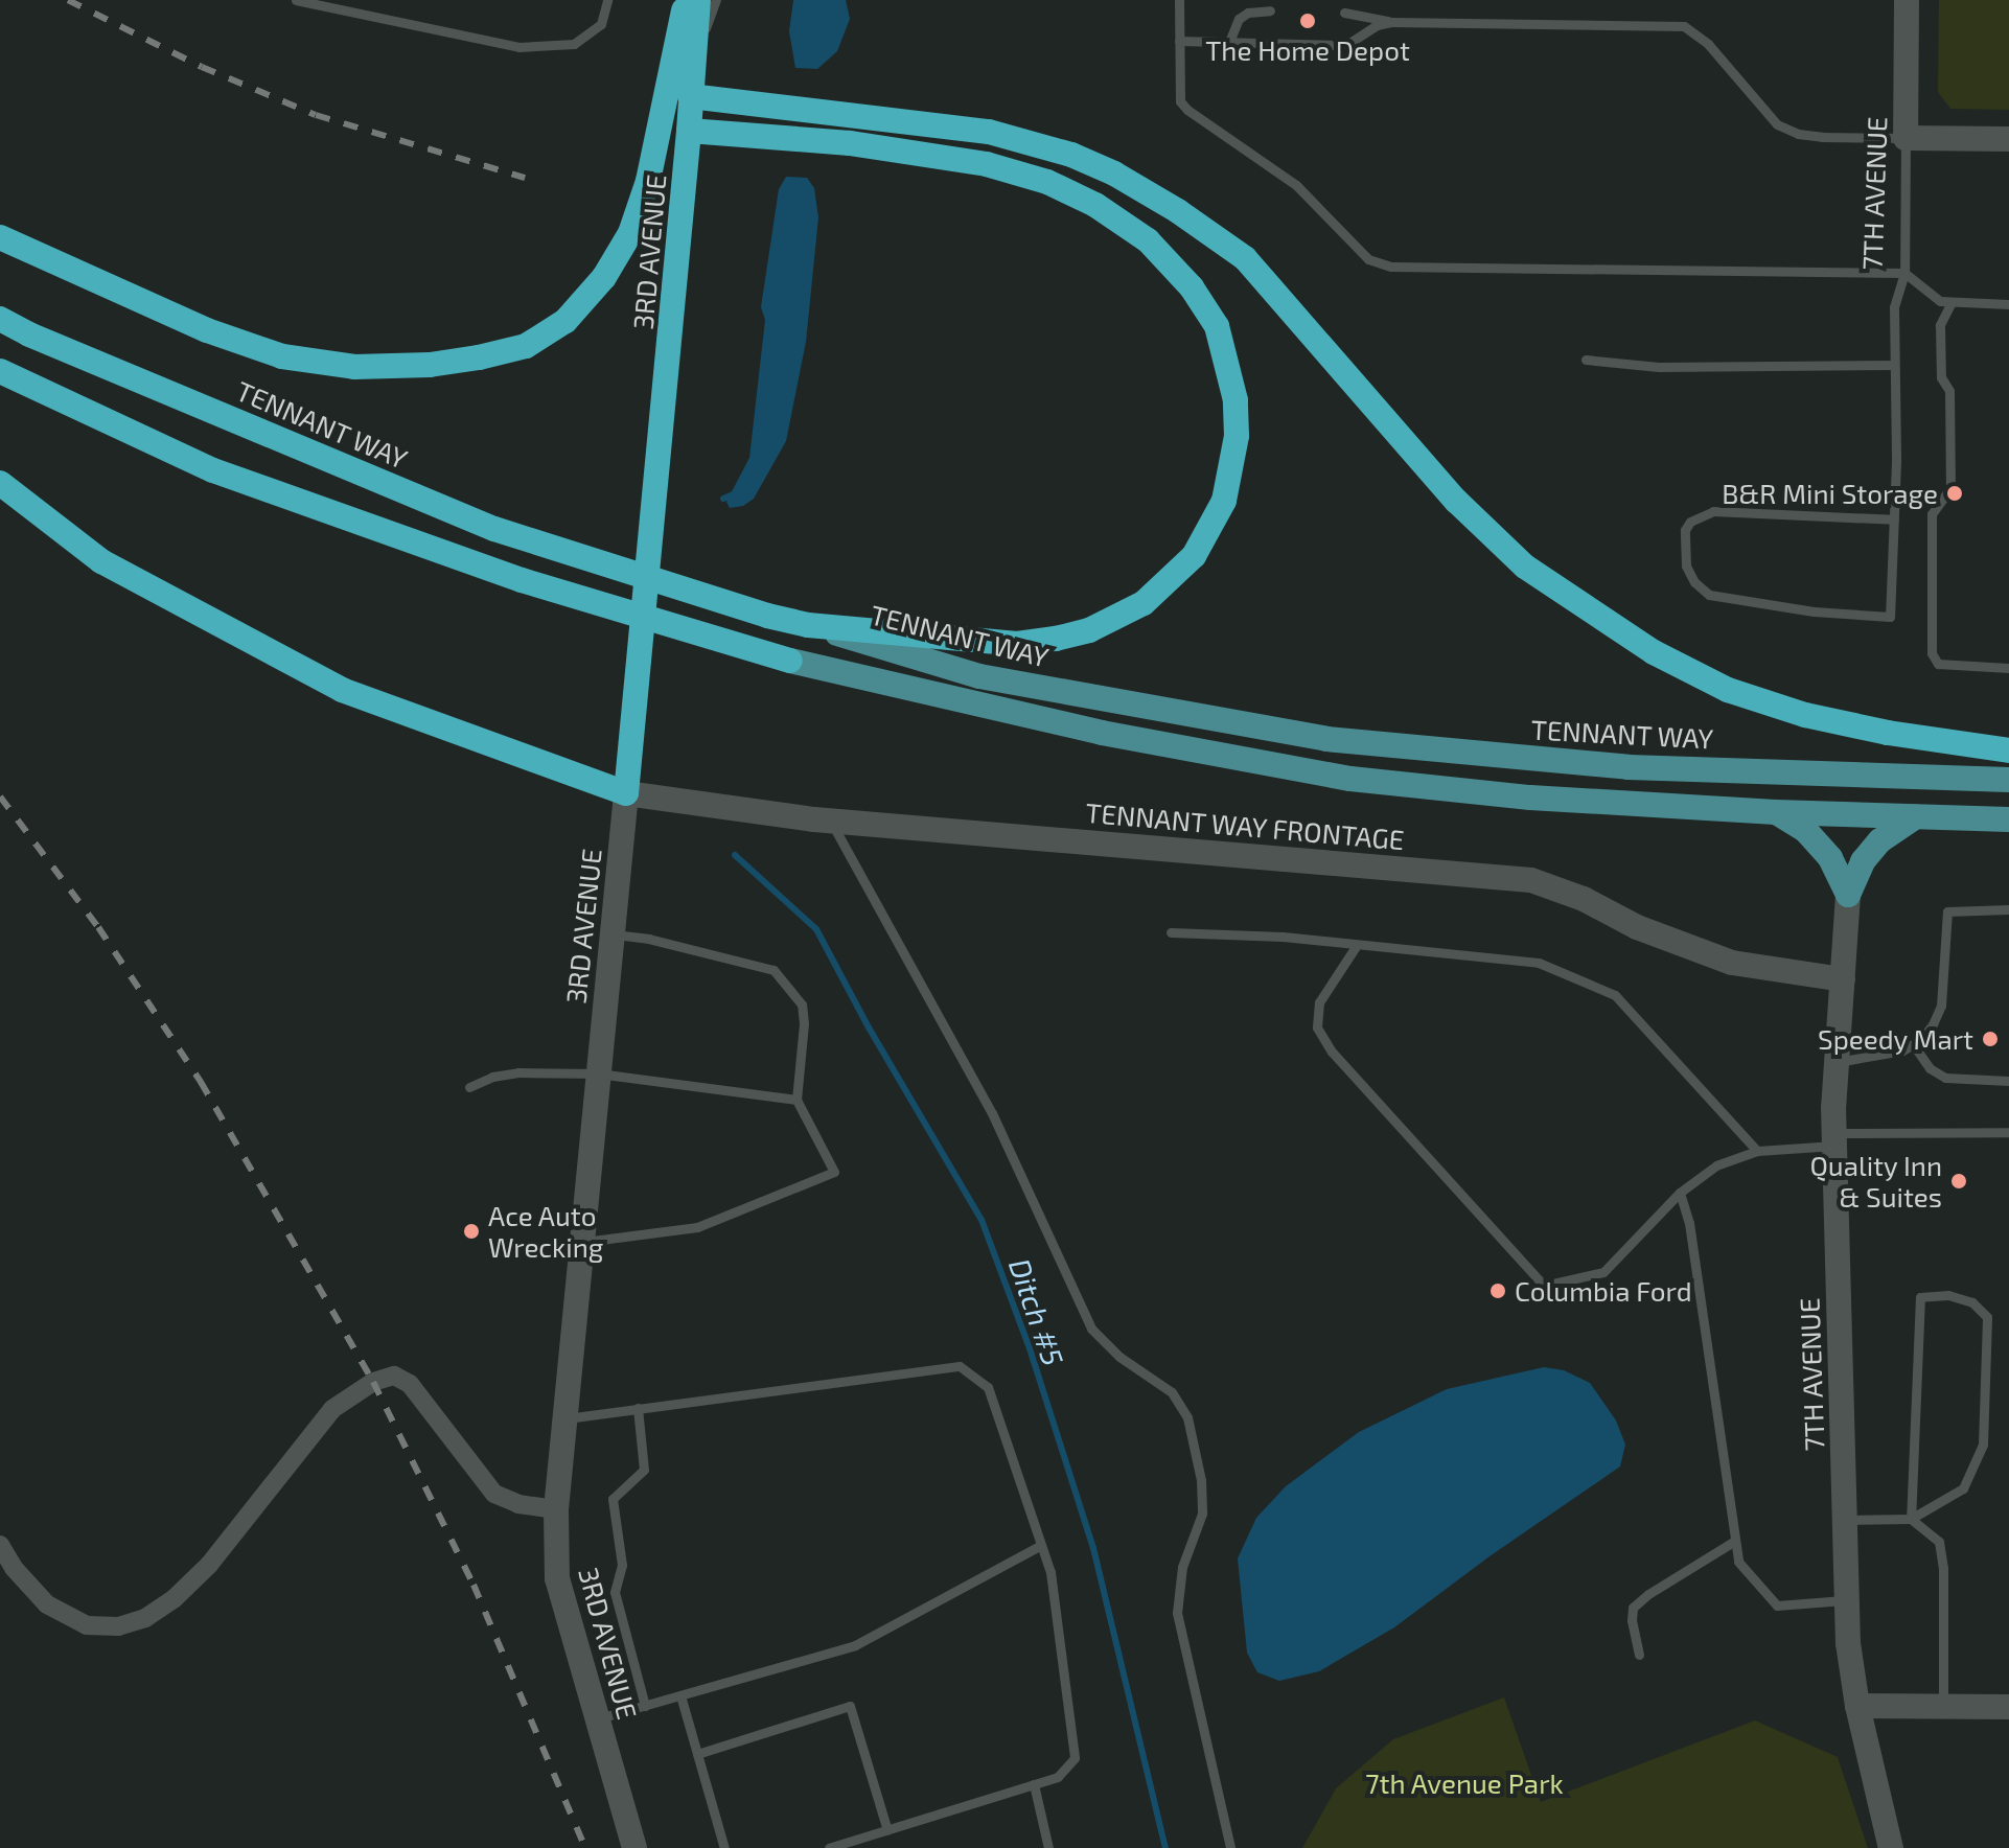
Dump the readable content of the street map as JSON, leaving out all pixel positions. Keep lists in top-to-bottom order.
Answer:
{
  "streets": {
    "highway": ["3RD AVENUE", "TENNANT WAY"],
    "main road": ["7TH AVENUE", "TENNANT WAY FRONTAGE"]
  },
  "crossings": [
    ["7TH AVENUE", "TENNANT WAY FRONTAGE"],
    ["3RD AVENUE", "TENNANT WAY FRONTAGE"]
  ],
  "water": ["Ditch #5"],
  "parks": ["7th Avenue Park"],
  "places": [
    "The Home Depot",
    "B&R Mini Storage",
    "Speedy Mart",
    "Quality Inn & Suites",
    "Ace Auto Wrecking",
    "Columbia Ford"
  ]
}
